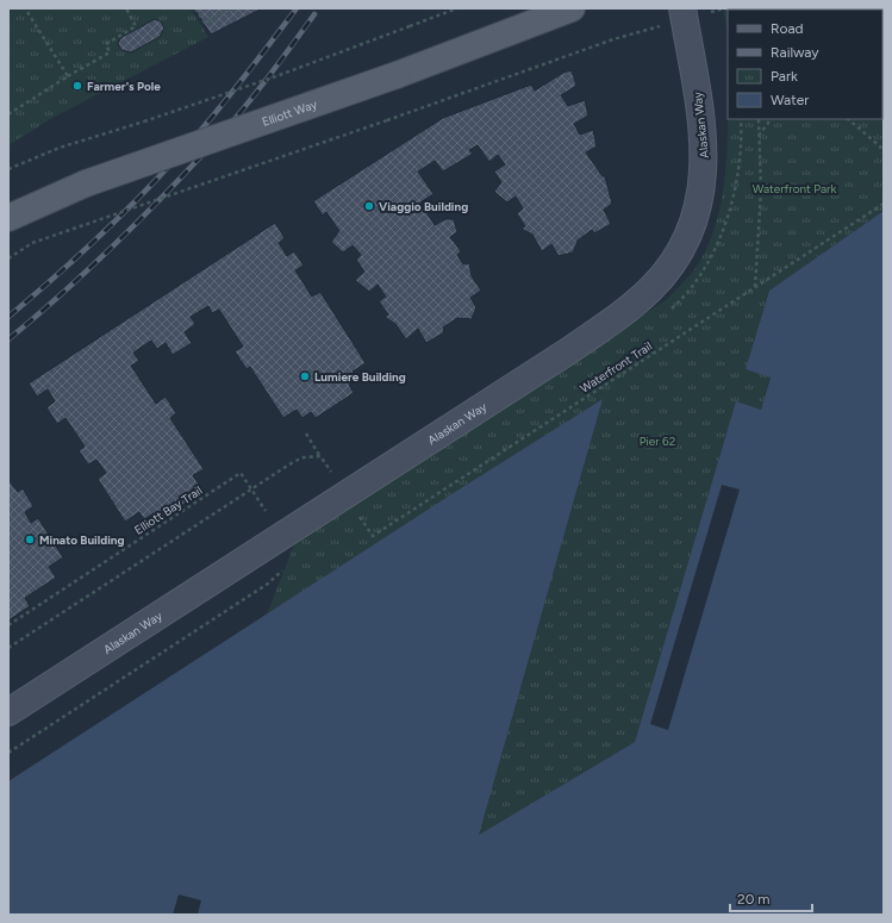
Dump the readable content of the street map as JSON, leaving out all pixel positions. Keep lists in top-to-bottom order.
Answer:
{
  "streets": {
    "main road": ["Elliott Way", "Alaskan Way"],
    "path": ["Waterfront Trail", "Elliott Bay Trail"]
  },
  "parks": ["Waterfront Park", "Pier 62"],
  "places": [
    "Farmer's Pole",
    "Viaggio Building",
    "Lumiere Building",
    "Minato Building"
  ],
  "legend": [
    "Road",
    "Railway",
    "Park",
    "Water"
  ],
  "scale_bar": "20 m"
}
